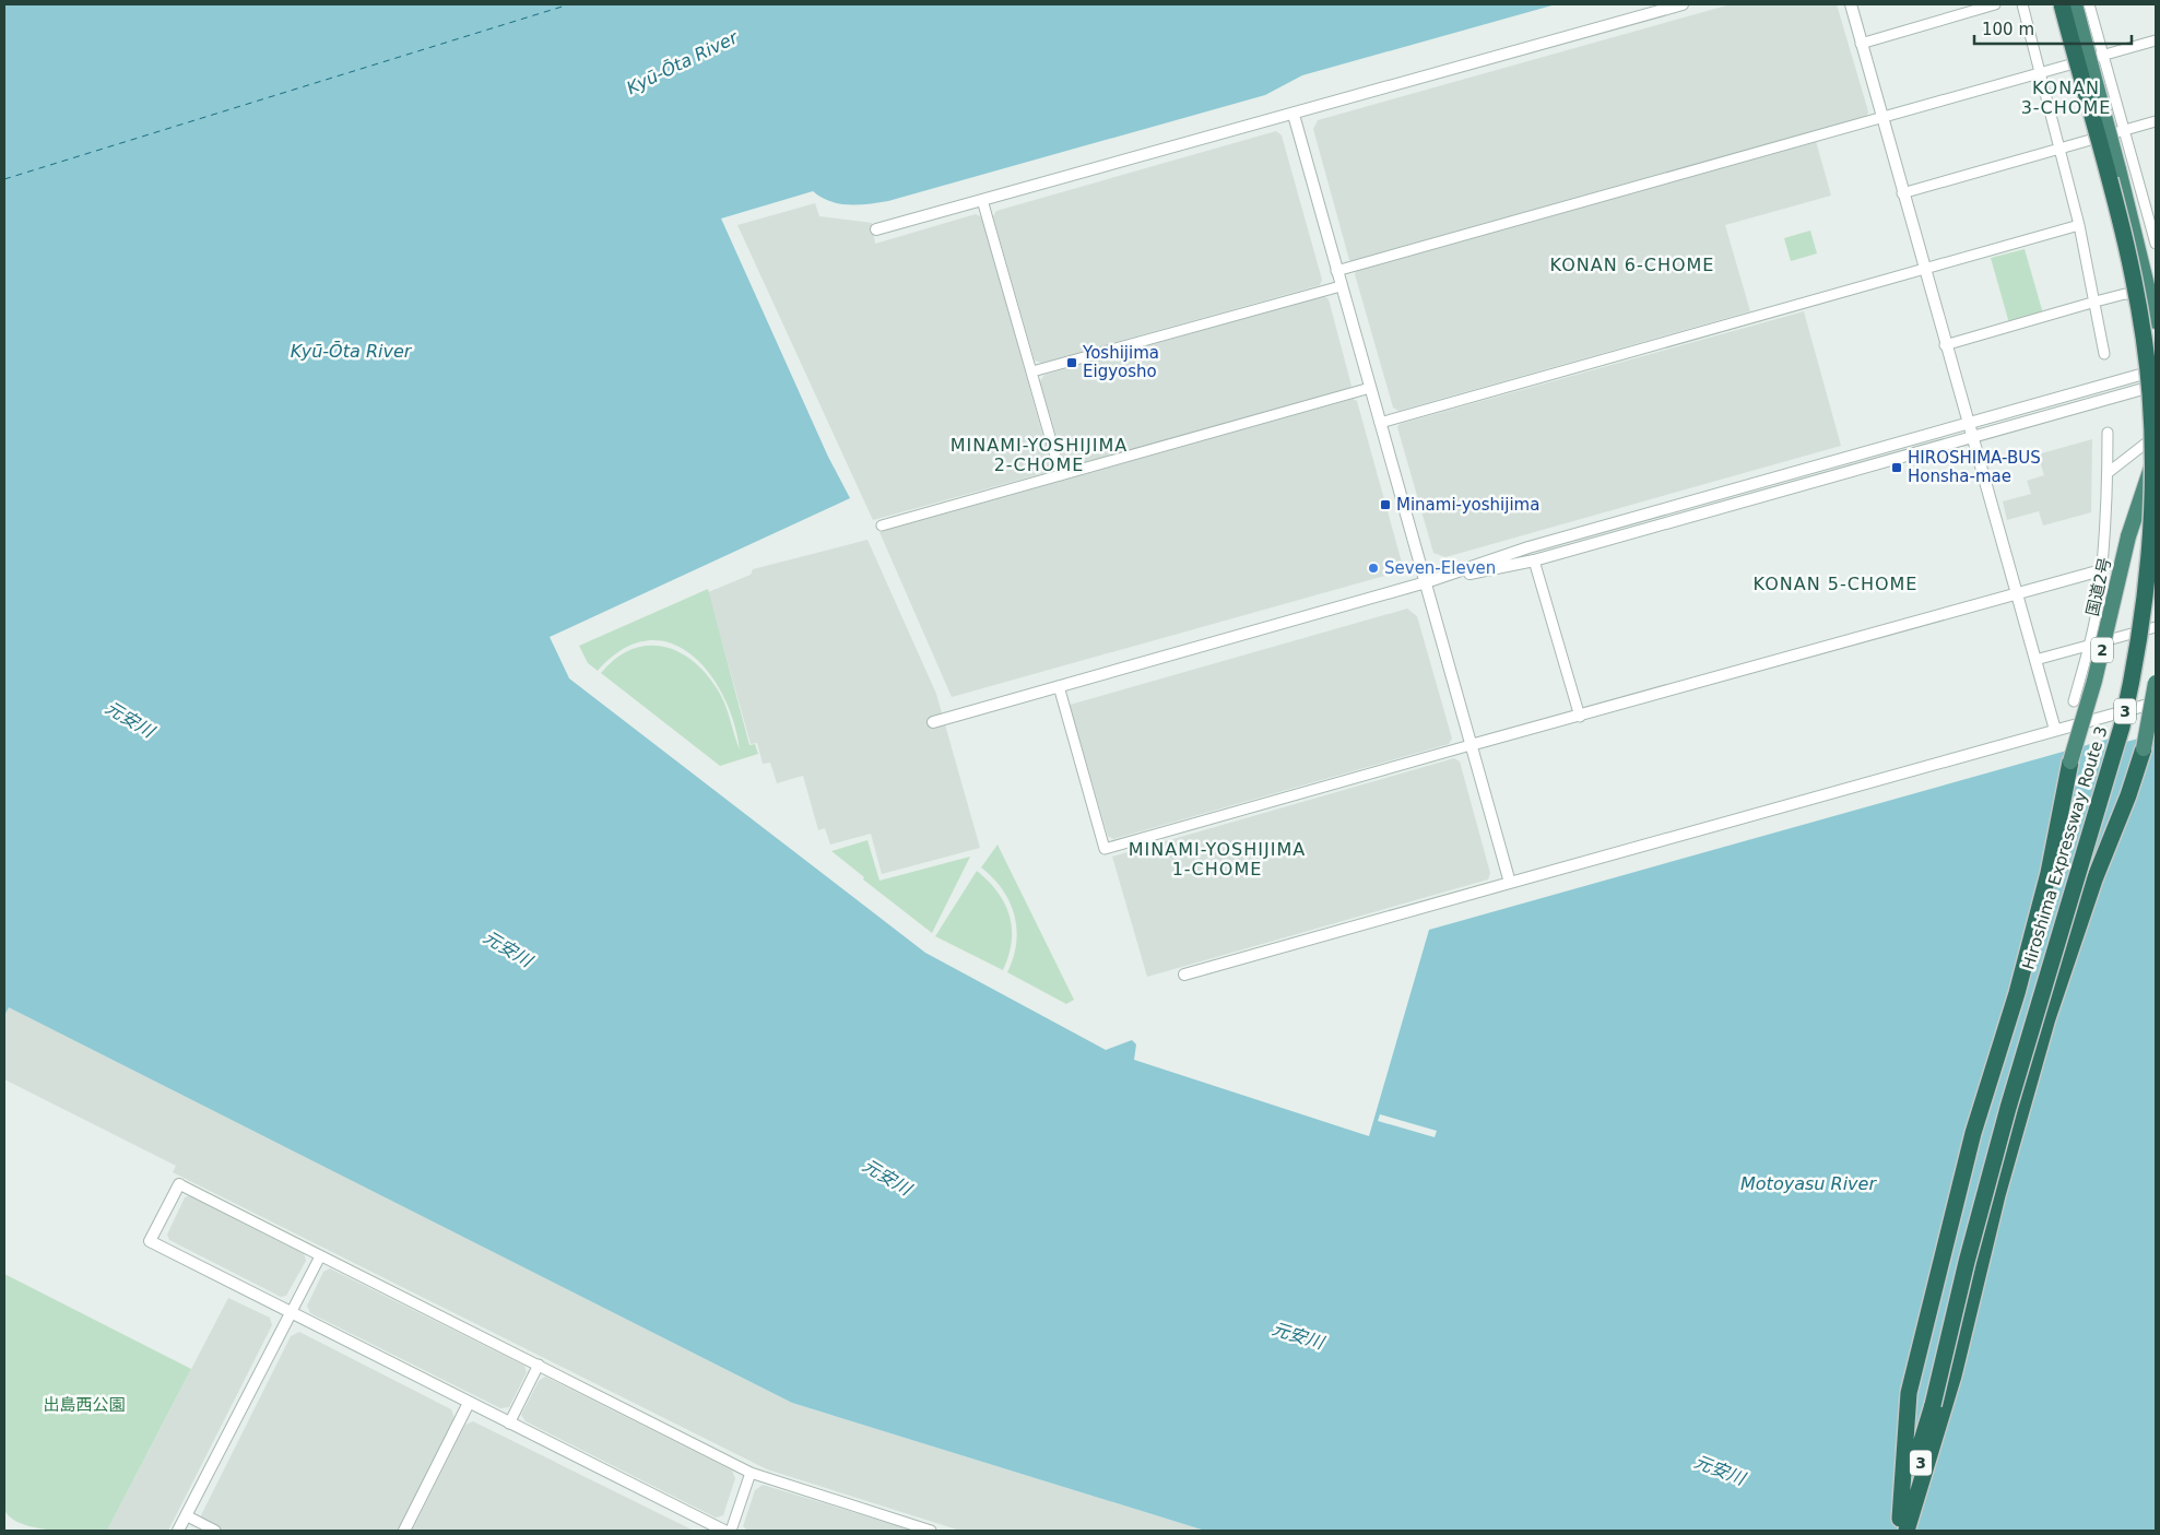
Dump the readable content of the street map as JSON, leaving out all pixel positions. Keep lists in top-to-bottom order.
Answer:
{
  "streets": {
    "highway": [
      "国道2号",
      "2",
      "3",
      "Hiroshima Expressway Route 3"
    ]
  },
  "districts": [
    "KONAN 3-CHOME",
    "KONAN 6-CHOME",
    "MINAMI-YOSHIJIMA 2-CHOME",
    "KONAN 5-CHOME",
    "MINAMI-YOSHIJIMA 1-CHOME"
  ],
  "water": ["Kyū-Ōta River", "元安川", "Motoyasu River"],
  "parks": ["出島西公園"],
  "places": {
    "transit": ["Yoshijima Eigyosho", "HIROSHIMA-BUS Honsha-mae", "Minami-yoshijima"],
    "other": ["Seven-Eleven"]
  },
  "scale_bar": "100 m"
}
